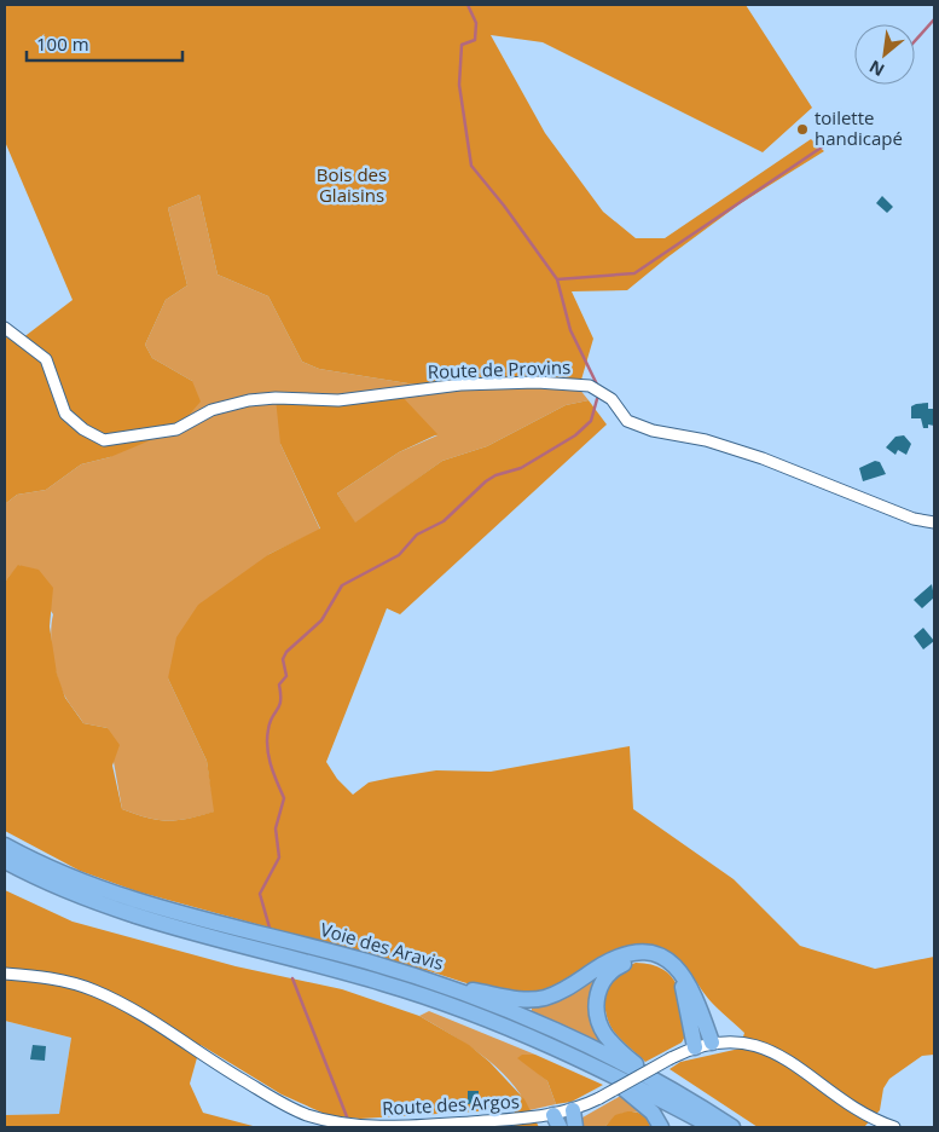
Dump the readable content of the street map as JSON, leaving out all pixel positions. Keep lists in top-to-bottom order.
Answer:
{
  "streets": {
    "highway": ["Voie des Aravis"],
    "street": ["Route de Provins", "Route des Argos"]
  },
  "parks": ["Bois des Glaisins"],
  "places": ["toilette handicapé"],
  "scale_bar": "100 m",
  "north": "bottom left"
}
